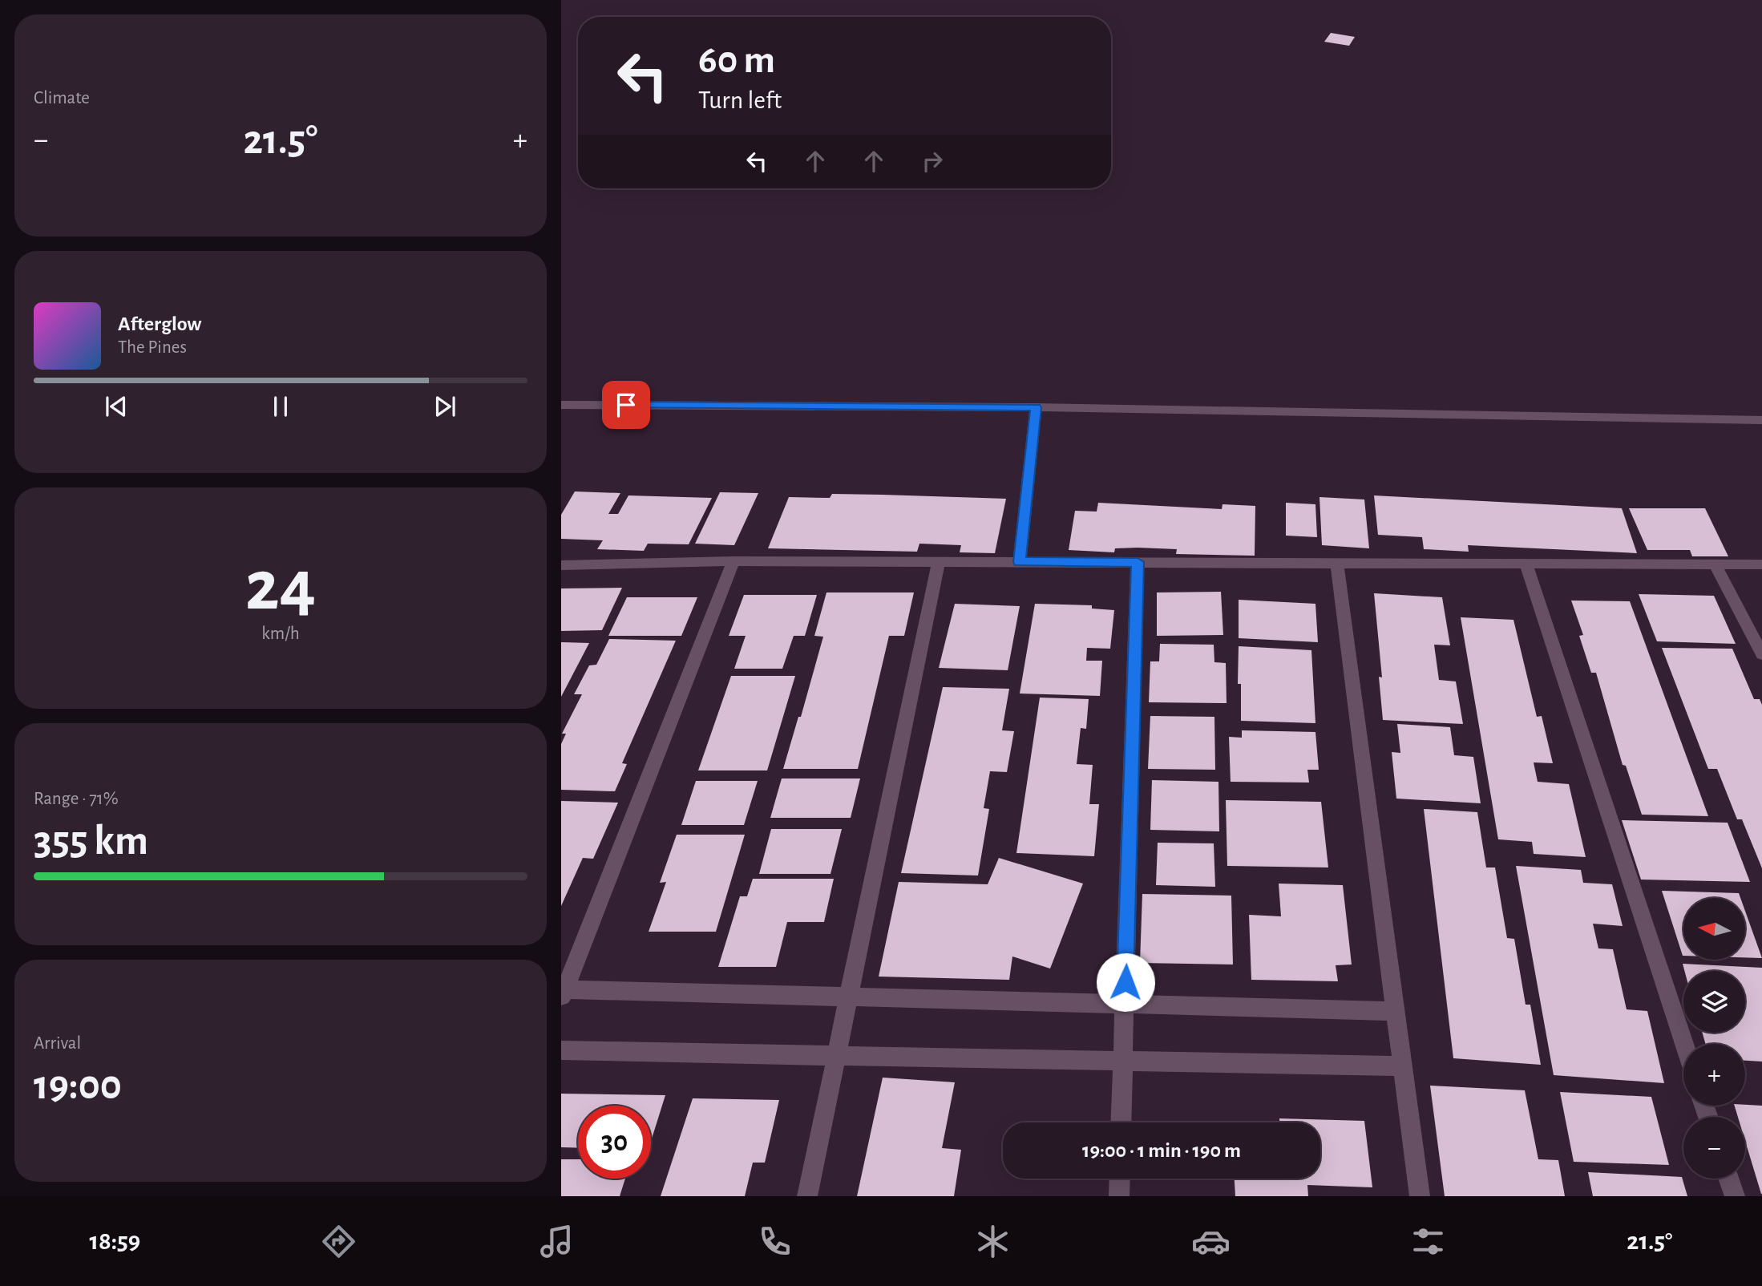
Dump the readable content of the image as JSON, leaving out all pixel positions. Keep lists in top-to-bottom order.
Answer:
{
  "north": "left",
  "page": {
    "tile": [
      "Climate",
      ["24", "km/h"],
      ["Range · 71%", "355 km"],
      ["Arrival", "19:00"]
    ],
    "turn": ["60 m", "Turn left"],
    "heat": ["−", "21.5°", "+"],
    "song": ["Afterglow", "The Pines"],
    "map_buttons": ["+", "−"],
    "limit": "30",
    "trip": "19:00 · 1 min · 190 m",
    "tabs": ["18:59", "21.5°"]
  }
}
